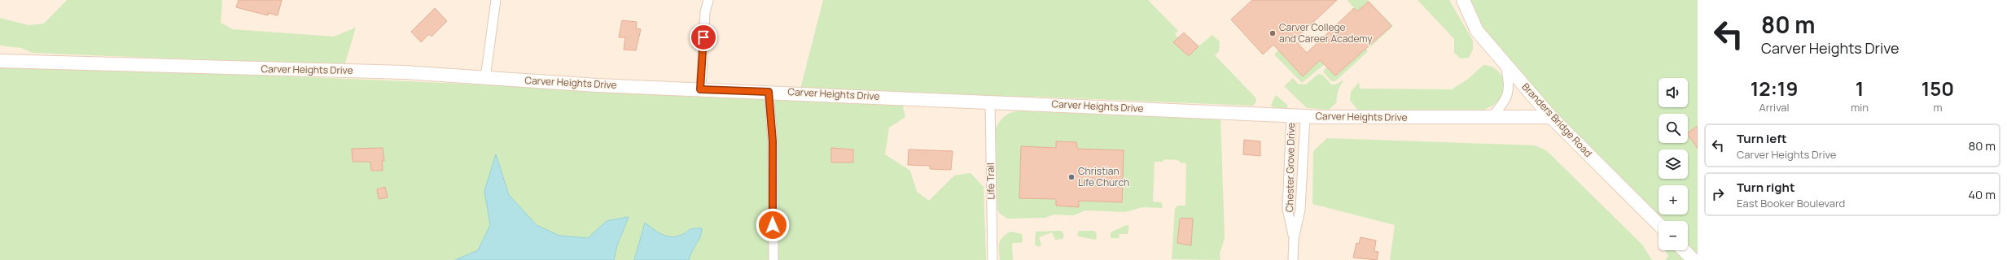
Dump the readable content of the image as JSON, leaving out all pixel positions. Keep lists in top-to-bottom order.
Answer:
{
  "streets": {
    "street": [
      "Carver Heights Drive",
      "Branders Bridge Road",
      "Chester Grove Drive",
      "Life Trail"
    ]
  },
  "crossings": [
    ["Carver Heights Drive", "Branders Bridge Road"],
    ["Carver Heights Drive", "Chester Grove Drive"],
    ["Carver Heights Drive", "Life Trail"]
  ],
  "places": ["Carver College and Career Academy", "Christian Life Church"],
  "page": {
    "turn": ["80 m", "Carver Heights Drive"],
    "eta": [
      "12:19",
      "Arrival",
      "1",
      "min",
      "150",
      "m"
    ],
    "map_buttons": ["+", "−"],
    "list": [
      {
        "name": "Turn left",
        "note": "Carver Heights Drive",
        "value": "80 m"
      },
      {
        "name": "Turn right",
        "note": "East Booker Boulevard",
        "value": "40 m"
      }
    ]
  }
}
